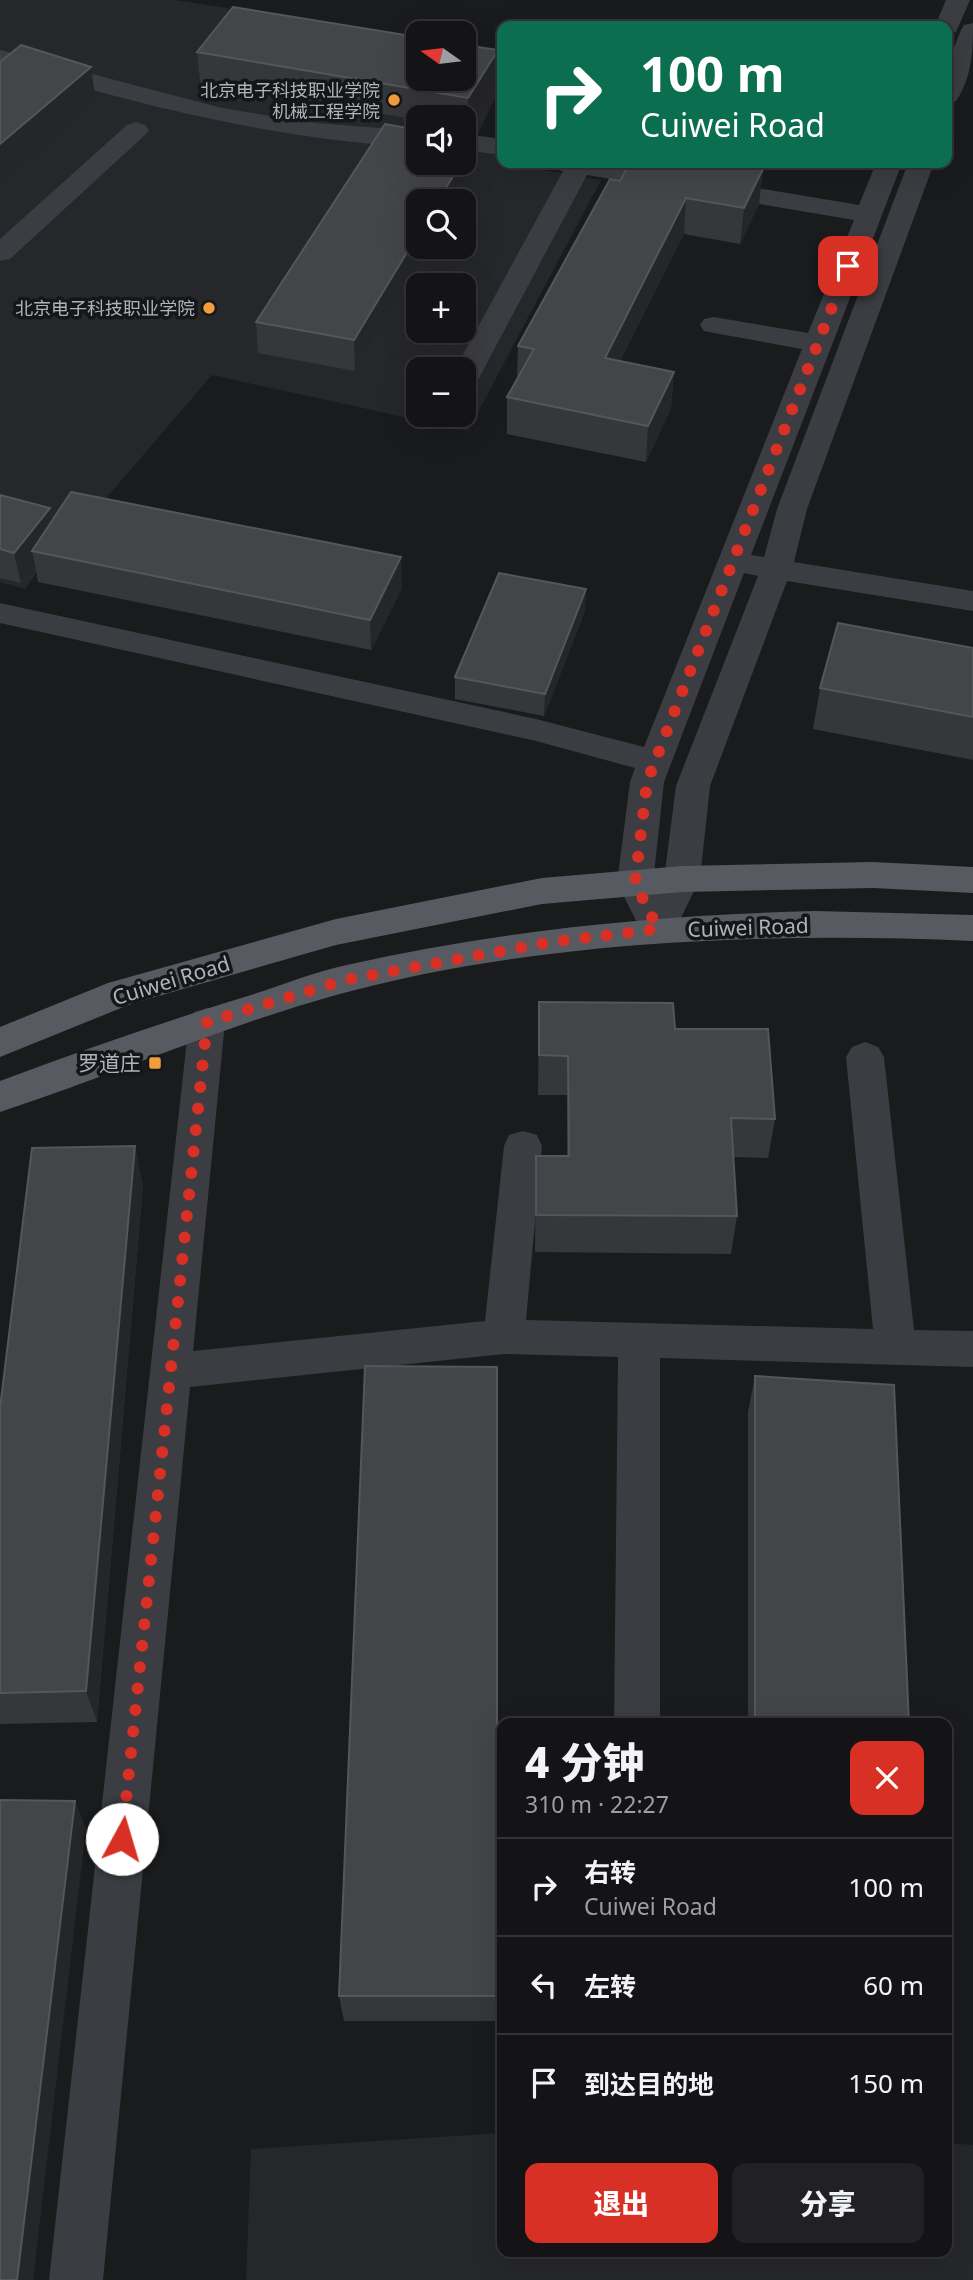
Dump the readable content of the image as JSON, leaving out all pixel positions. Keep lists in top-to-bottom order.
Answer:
{
  "streets": {
    "main road": ["Cuiwei Road"]
  },
  "places": {
    "other": ["北京电子科技职业学院 机械工程学院", "北京电子科技职业学院"],
    "transit": ["罗道庄"]
  },
  "north": "left",
  "page": {
    "map_buttons": ["+", "−"],
    "turn": ["100 m", "Cuiwei Road"],
    "heading": ["4 分钟", "310 m · 22:27"],
    "list": [
      {
        "name": "右转",
        "note": "Cuiwei Road",
        "value": "100 m"
      },
      {
        "name": "左转",
        "value": "60 m"
      },
      {
        "name": "到达目的地",
        "value": "150 m"
      }
    ],
    "buttons": ["退出", "分享"]
  }
}
